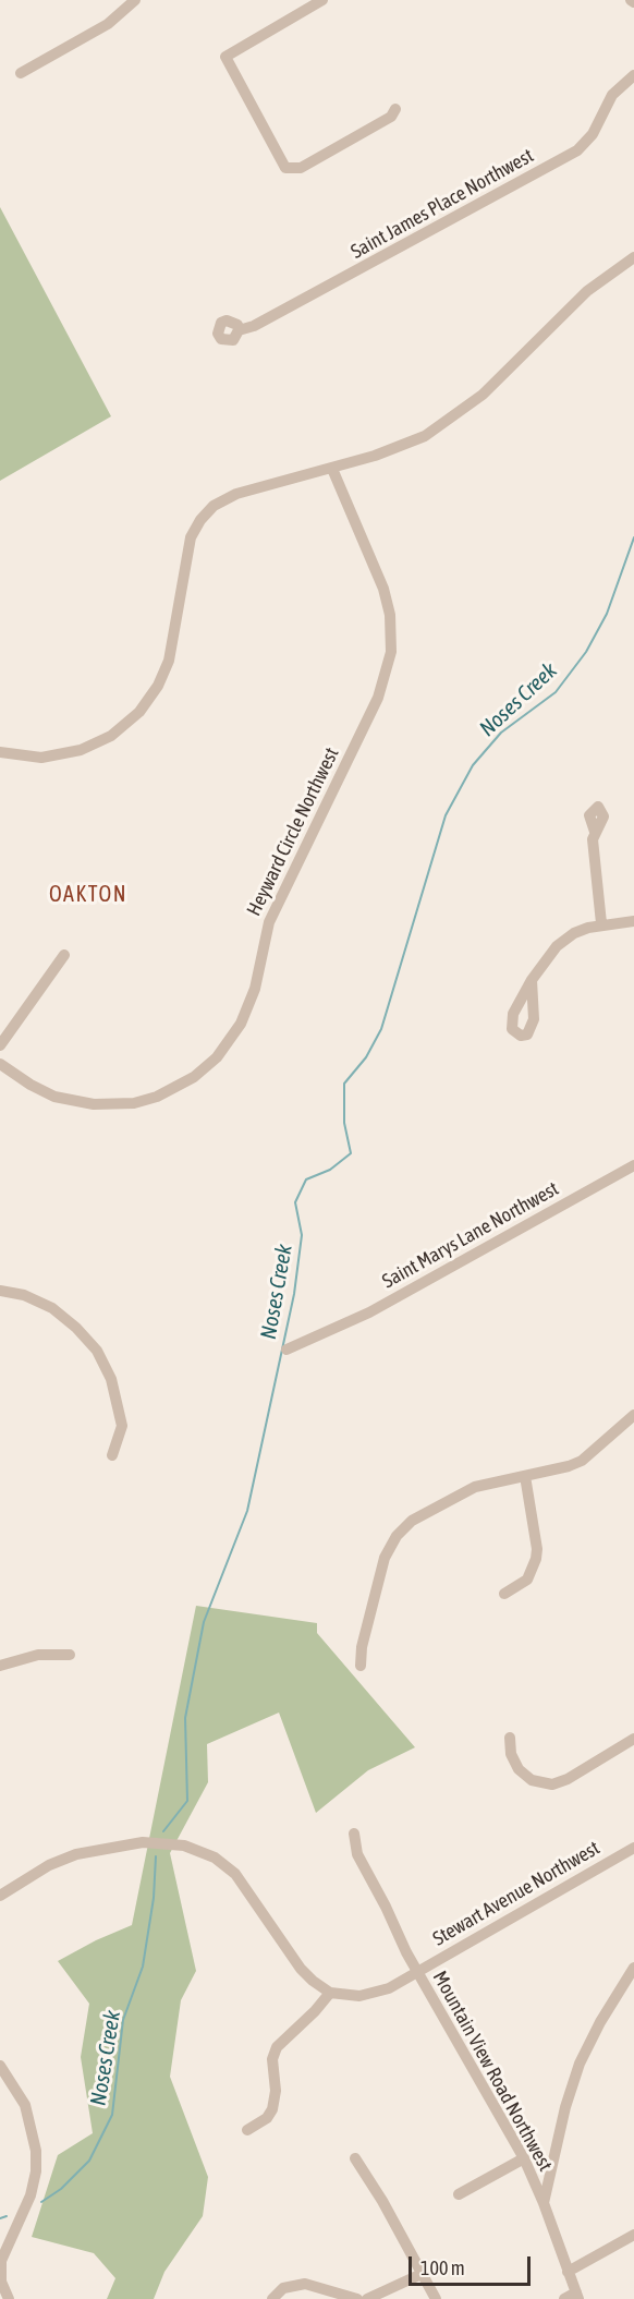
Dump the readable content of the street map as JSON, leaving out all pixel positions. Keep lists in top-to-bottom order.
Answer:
{
  "streets": {
    "street": [
      "Saint James Place Northwest",
      "Heyward Circle Northwest",
      "Saint Marys Lane Northwest",
      "Stewart Avenue Northwest",
      "Mountain View Road Northwest"
    ]
  },
  "crossings": [
    ["Stewart Avenue Northwest", "Mountain View Road Northwest"]
  ],
  "districts": ["OAKTON"],
  "water": ["Noses Creek"],
  "scale_bar": "100 m"
}
